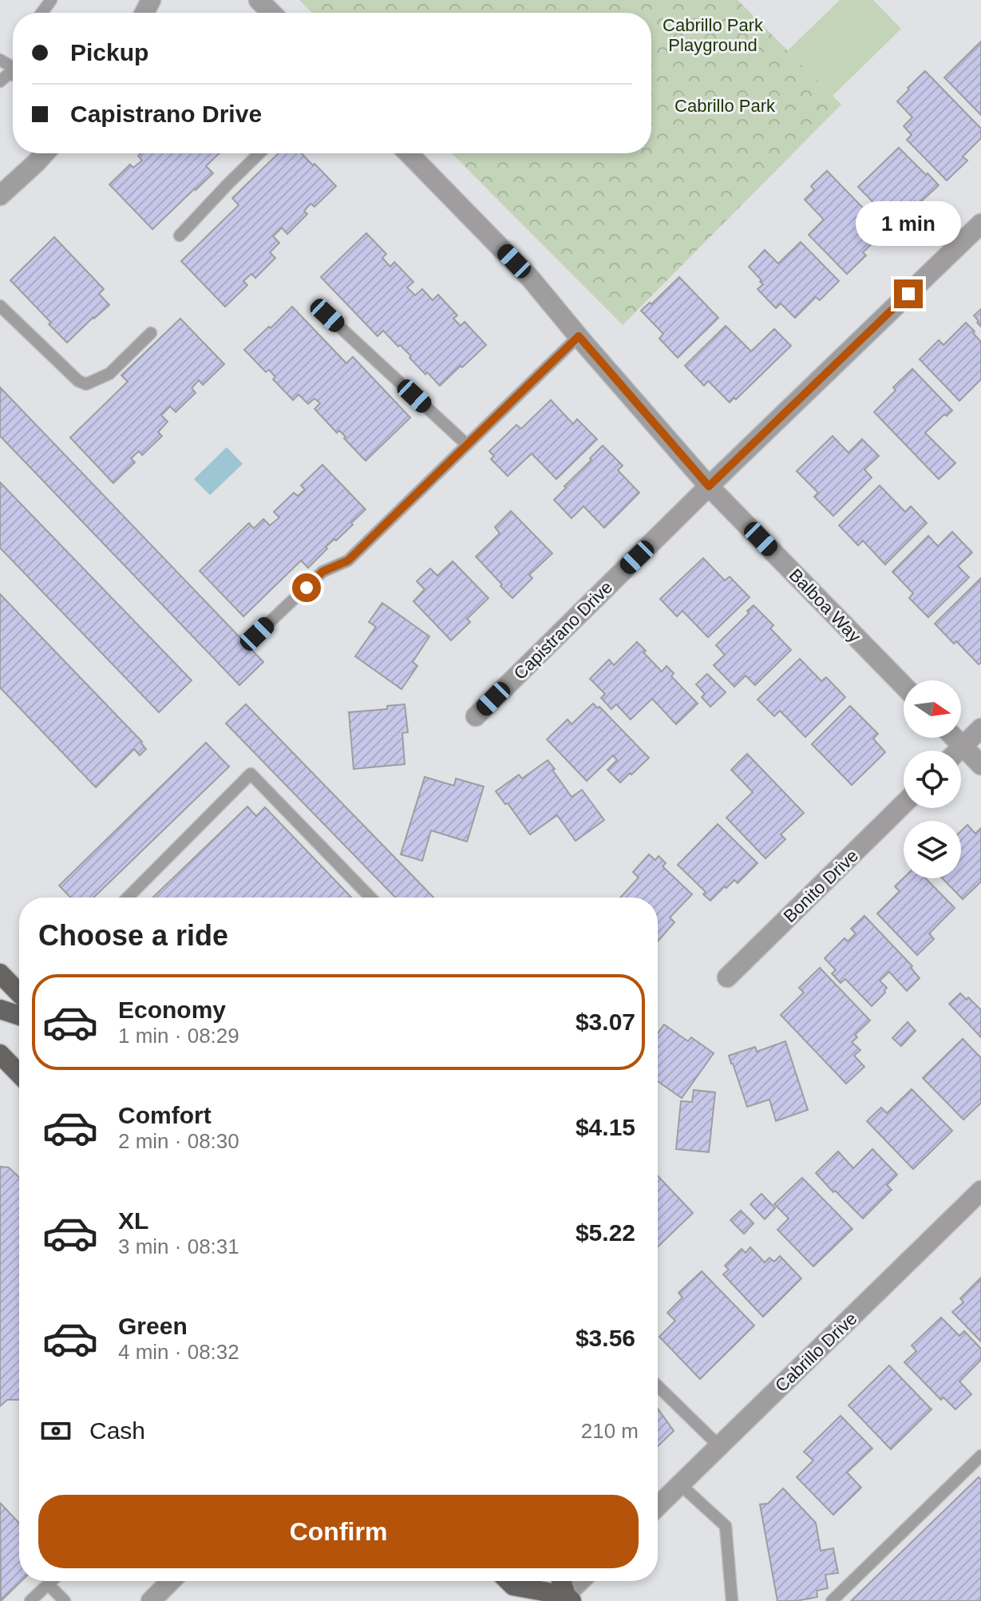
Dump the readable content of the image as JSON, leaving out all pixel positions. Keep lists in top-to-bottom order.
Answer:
{
  "streets": {
    "street": [
      "Balboa Way",
      "Capistrano Drive",
      "Bonito Drive",
      "Cabrillo Drive"
    ]
  },
  "crossings": [
    ["Balboa Way", "Capistrano Drive"]
  ],
  "parks": ["Cabrillo Park Playground", "Cabrillo Park"],
  "north": "right",
  "page": {
    "banner": ["Pickup", "Capistrano Drive"],
    "bubble": "1 min",
    "heading": "Choose a ride",
    "list": [
      {
        "name": "Economy",
        "note": "1 min · 08:29",
        "value": "$3.07"
      },
      {
        "name": "Comfort",
        "note": "2 min · 08:30",
        "value": "$4.15"
      },
      {
        "name": "XL",
        "note": "3 min · 08:31",
        "value": "$5.22"
      },
      {
        "name": "Green",
        "note": "4 min · 08:32",
        "value": "$3.56"
      }
    ],
    "pay": ["Cash", "210 m"],
    "buttons": "Confirm"
  }
}
